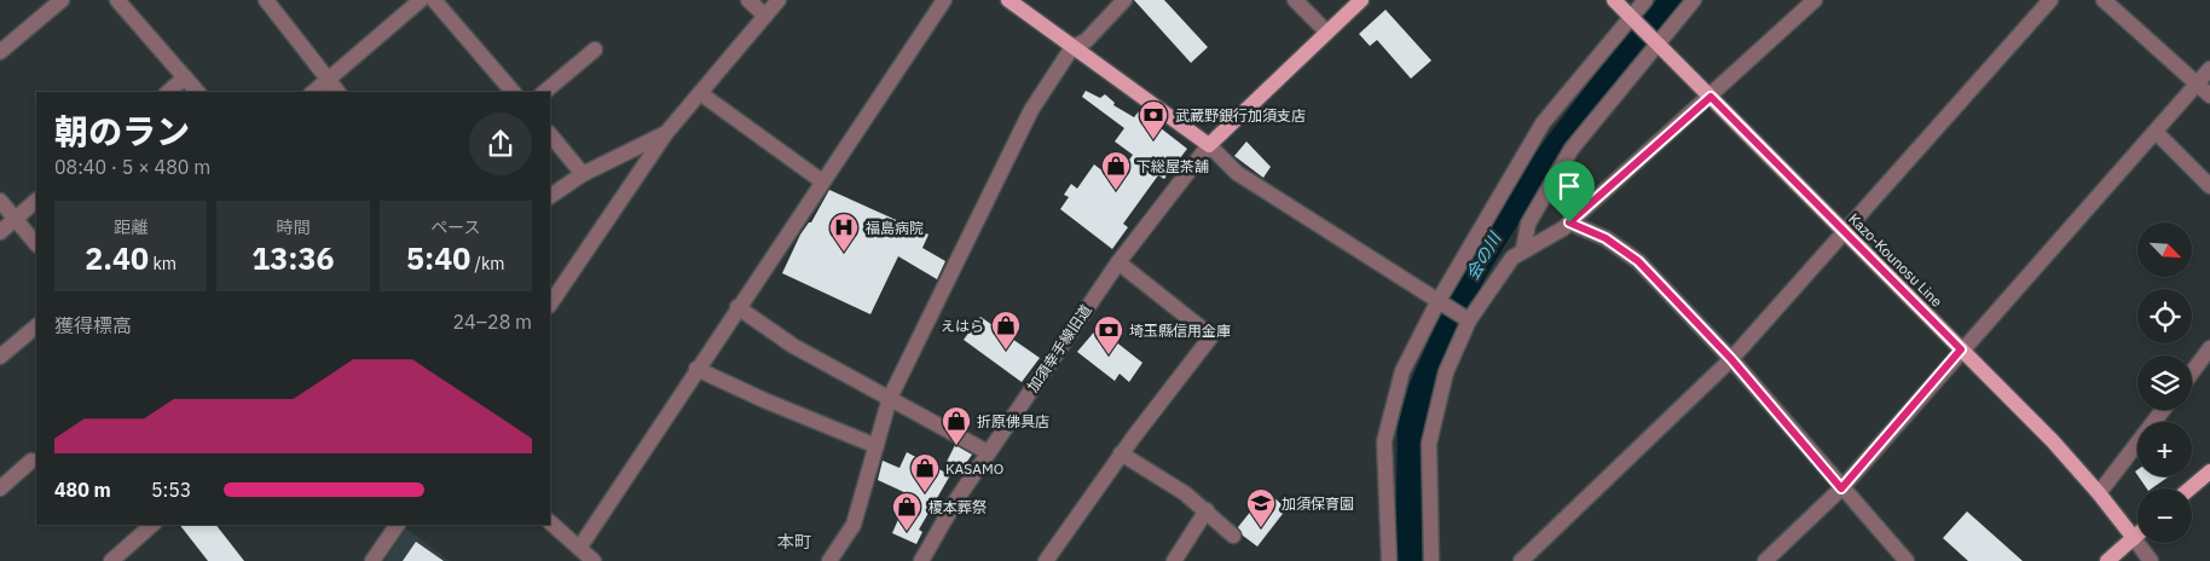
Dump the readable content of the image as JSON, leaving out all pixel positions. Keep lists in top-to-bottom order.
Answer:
{
  "streets": {
    "main road": ["Kazo-Kounosu Line"],
    "street": ["加須幸手線旧道"]
  },
  "districts": ["本町"],
  "water": ["会の川"],
  "places": {
    "bank": ["武蔵野銀行加須支店", "埼玉縣信用金庫"],
    "shop": [
      "下総屋茶舗",
      "えはら",
      "折原佛具店",
      "KASAMO",
      "榎本葬祭"
    ],
    "hospital": ["福島病院"],
    "school or university": ["加須保育園"]
  },
  "north": "bottom right",
  "page": {
    "heading": ["朝のラン", "08:40 · 5 × 480 m"],
    "stats": [
      ["距離", "2.40 km"],
      ["時間", "13:36"],
      ["ペース", "5:40 /km"]
    ],
    "map_buttons": ["+", "−"],
    "chart": ["獲得標高", "24–28 m"],
    "list": [
      {
        "name": "480 m",
        "note": "5:53"
      }
    ]
  }
}
